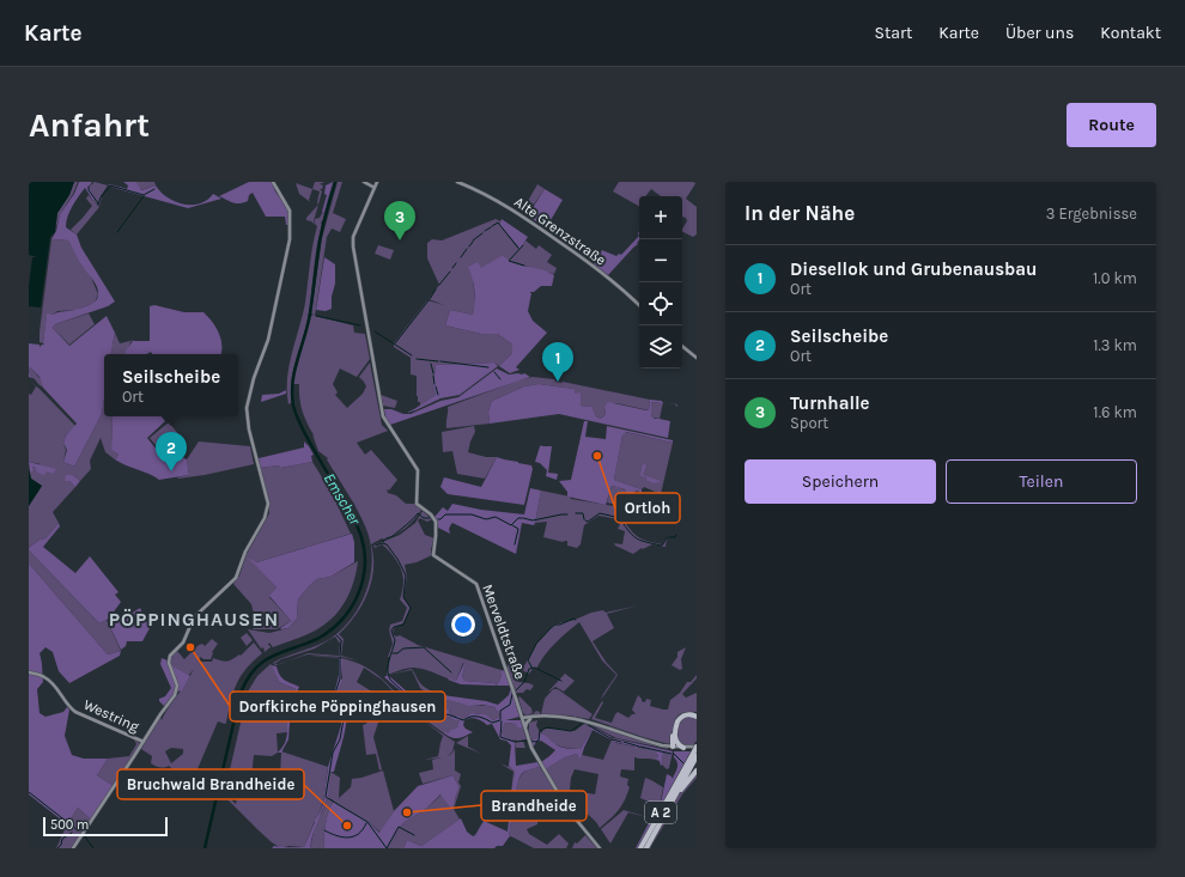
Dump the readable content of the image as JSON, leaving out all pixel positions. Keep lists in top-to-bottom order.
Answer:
{
  "streets": {
    "highway": ["A 2"],
    "main road": ["Alte Grenzstraße", "Merveldtstraße", "Westring"]
  },
  "districts": ["PÖPPINGHAUSEN"],
  "water": ["Emscher"],
  "places": [
    "Ortloh",
    "Dorfkirche Pöppinghausen",
    "Brandheide",
    "Bruchwald Brandheide"
  ],
  "scale_bar": "500 m",
  "page": {
    "header": "Karte",
    "nav": [
      "Start",
      "Karte",
      "Über uns",
      "Kontakt"
    ],
    "buttons": [
      "Route",
      ["Speichern", "Teilen"]
    ],
    "title": "Anfahrt",
    "heading": ["In der Nähe", "3 Ergebnisse"],
    "map_buttons": ["+", "−"],
    "pins": ["3", "1", "2"],
    "list": [
      {
        "mark": "1",
        "name": "Diesellok und Grubenausbau",
        "note": "Ort",
        "value": "1.0 km"
      },
      {
        "mark": "2",
        "name": "Seilscheibe",
        "note": "Ort",
        "value": "1.3 km"
      },
      {
        "mark": "3",
        "name": "Turnhalle",
        "note": "Sport",
        "value": "1.6 km"
      }
    ],
    "popup": ["Seilscheibe", "Ort"],
    "scale": "500 m"
  }
}
